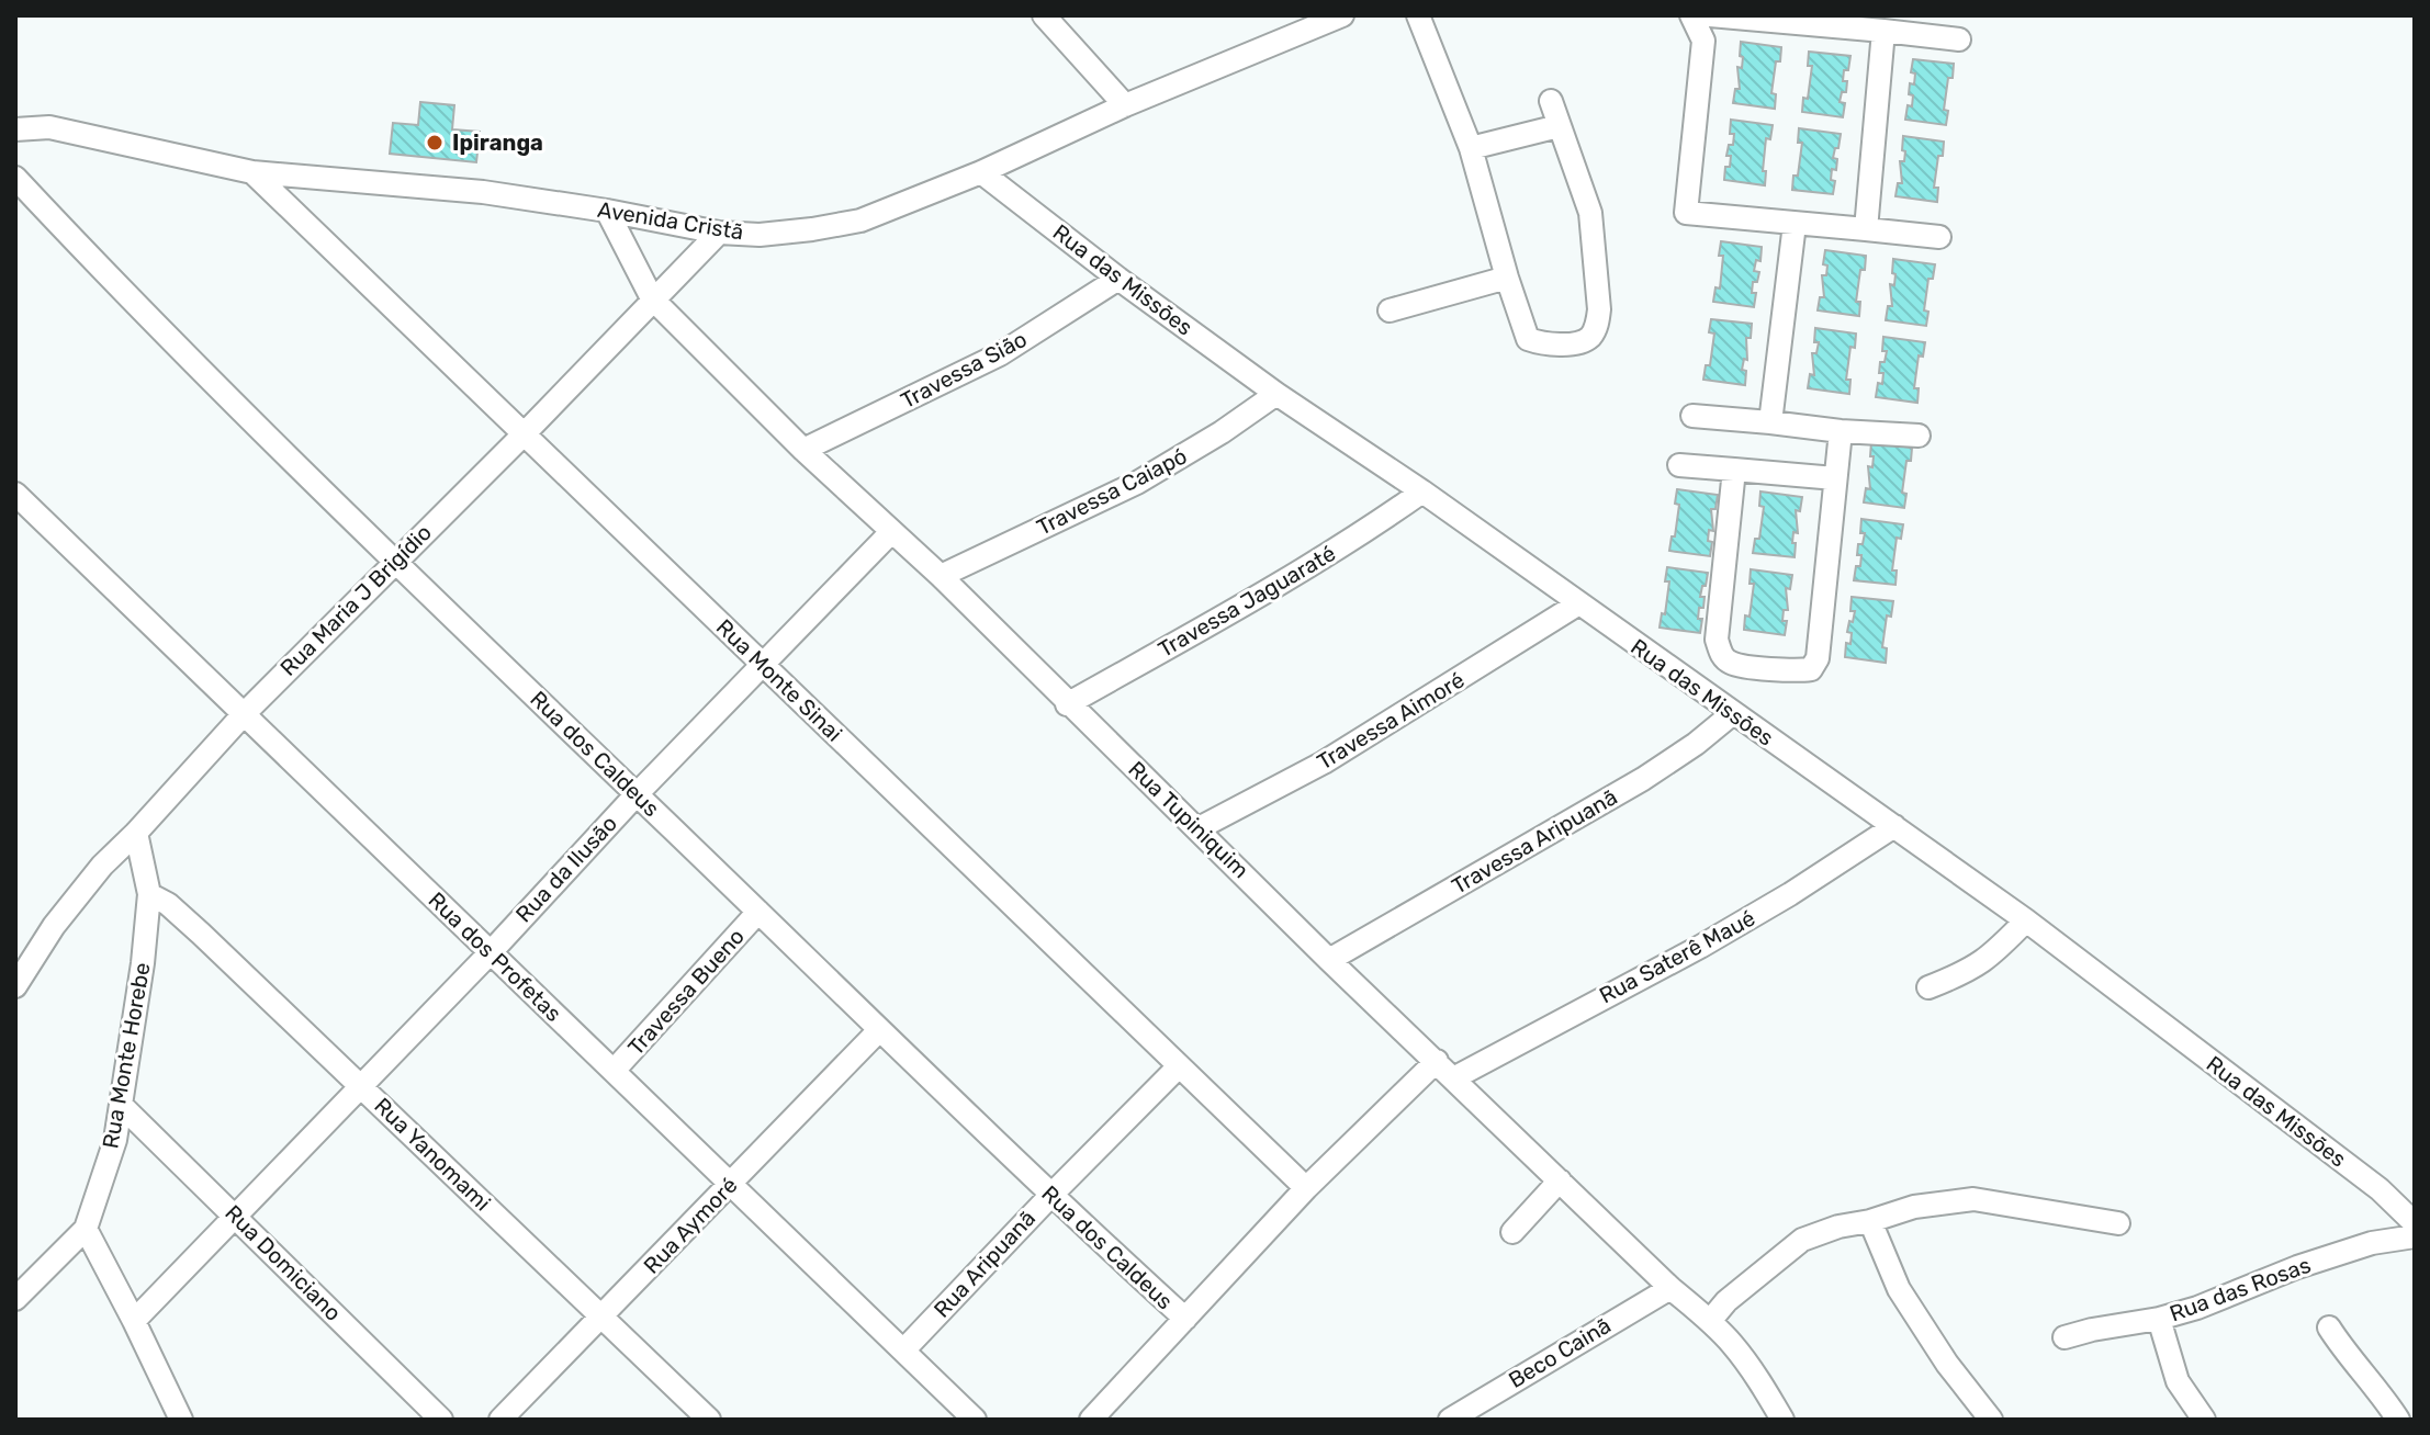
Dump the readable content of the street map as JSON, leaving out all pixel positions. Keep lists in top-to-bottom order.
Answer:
{
  "streets": {
    "street": [
      "Avenida Cristã",
      "Rua das Missões",
      "Travessa Sião",
      "Travessa Caiapó",
      "Rua Maria J Brigídio",
      "Travessa Jaguaraté",
      "Rua Monte Sinai",
      "Travessa Aimoré",
      "Rua dos Caldeus",
      "Rua Tupiniquim",
      "Travessa Aripuanã",
      "Rua da Ilusão",
      "Rua dos Profetas",
      "Rua Saterê Maué",
      "Travessa Bueno",
      "Rua Monte Horebe",
      "Rua Yanomami",
      "Rua Aymoré",
      "Rua Domiciano",
      "Rua Aripuanã",
      "Rua das Rosas",
      "Beco Cainã"
    ]
  },
  "crossings": [
    ["Avenida Cristã", "Rua das Missões"],
    ["Avenida Cristã", "Rua Maria J Brigídio"],
    ["Avenida Cristã", "Rua Monte Sinai"],
    ["Avenida Cristã", "Rua Tupiniquim"],
    ["Rua das Missões", "Travessa Sião"],
    ["Rua das Missões", "Travessa Caiapó"],
    ["Rua das Missões", "Travessa Jaguaraté"],
    ["Rua das Missões", "Travessa Aimoré"],
    ["Rua das Missões", "Travessa Aripuanã"],
    ["Rua das Missões", "Rua Saterê Maué"],
    ["Travessa Sião", "Rua Tupiniquim"],
    ["Travessa Caiapó", "Rua Tupiniquim"],
    ["Rua Maria J Brigídio", "Rua Monte Sinai"],
    ["Rua Maria J Brigídio", "Rua dos Caldeus"],
    ["Rua Maria J Brigídio", "Rua Tupiniquim"],
    ["Rua Maria J Brigídio", "Rua dos Profetas"],
    ["Rua Maria J Brigídio", "Rua Monte Horebe"],
    ["Travessa Jaguaraté", "Rua Tupiniquim"],
    ["Rua Monte Sinai", "Rua da Ilusão"],
    ["Rua Monte Sinai", "Rua Aripuanã"],
    ["Travessa Aimoré", "Rua Tupiniquim"],
    ["Rua dos Caldeus", "Rua da Ilusão"],
    ["Rua dos Caldeus", "Travessa Bueno"],
    ["Rua dos Caldeus", "Rua Aymoré"],
    ["Rua dos Caldeus", "Rua Aripuanã"],
    ["Rua Tupiniquim", "Travessa Aripuanã"],
    ["Rua Tupiniquim", "Rua da Ilusão"],
    ["Rua Tupiniquim", "Rua Saterê Maué"],
    ["Rua Tupiniquim", "Beco Cainã"],
    ["Rua da Ilusão", "Rua dos Profetas"],
    ["Rua da Ilusão", "Rua Yanomami"],
    ["Rua da Ilusão", "Rua Domiciano"],
    ["Rua dos Profetas", "Travessa Bueno"],
    ["Rua dos Profetas", "Rua Aymoré"],
    ["Rua dos Profetas", "Rua Aripuanã"],
    ["Rua Monte Horebe", "Rua Yanomami"],
    ["Rua Monte Horebe", "Rua Domiciano"],
    ["Rua Yanomami", "Rua Aymoré"]
  ],
  "places": ["Ipiranga"]
}
